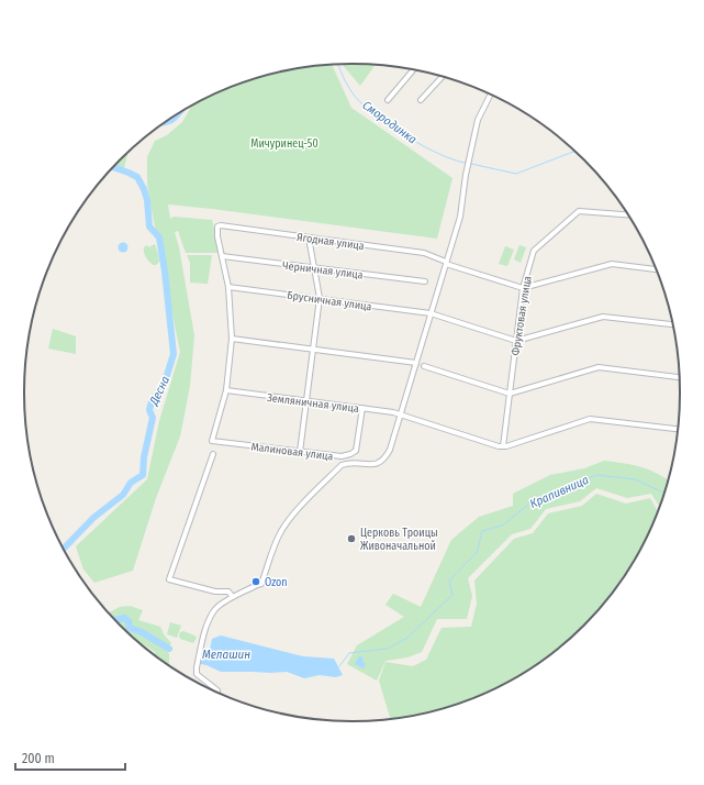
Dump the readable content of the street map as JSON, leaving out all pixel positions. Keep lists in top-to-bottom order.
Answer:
{
  "streets": {
    "street": [
      "Ягодная улица",
      "Черничная улица",
      "Брусничная улица",
      "Фруктовая улица",
      "Земляничная улица",
      "Малиновая улица"
    ]
  },
  "crossings": [
    ["Ягодная улица", "Черничная улица"],
    ["Ягодная улица", "Фруктовая улица"],
    ["Брусничная улица", "Фруктовая улица"],
    ["Земляничная улица", "Малиновая улица"]
  ],
  "water": [
    "Смородинка",
    "Десна",
    "Крапивница",
    "Мелашин"
  ],
  "parks": ["Мичуринец-50"],
  "places": ["Церковь Троицы Живоначальной", "Ozon"],
  "scale_bar": "200 m"
}
